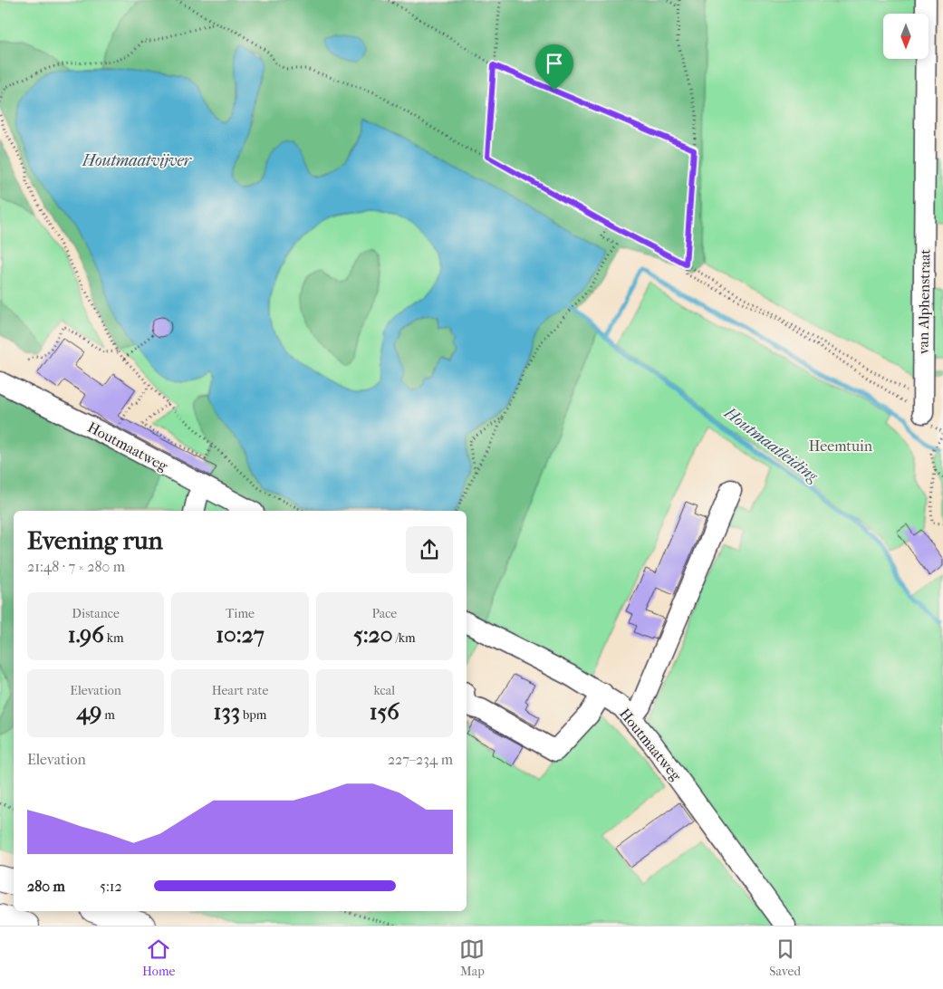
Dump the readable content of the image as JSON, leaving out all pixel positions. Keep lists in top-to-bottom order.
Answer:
{
  "streets": {
    "street": ["van Alphenstraat", "Houtmaatweg"]
  },
  "water": ["Houtmaatvijver", "Houtmaatleiding"],
  "parks": ["Heemtuin"],
  "north": "bottom",
  "page": {
    "heading": ["Evening run", "21:48 · 7 × 280 m"],
    "stats": [
      ["Distance", "1.96 km"],
      ["Time", "10:27"],
      ["Pace", "5:20 /km"],
      ["Elevation", "49 m"],
      ["Heart rate", "133 bpm"],
      ["kcal", "156"]
    ],
    "chart": ["Elevation", "227–234 m"],
    "list": [
      {
        "name": "280 m",
        "note": "5:12"
      }
    ],
    "tabs": ["Home", "Map", "Saved"]
  }
}
